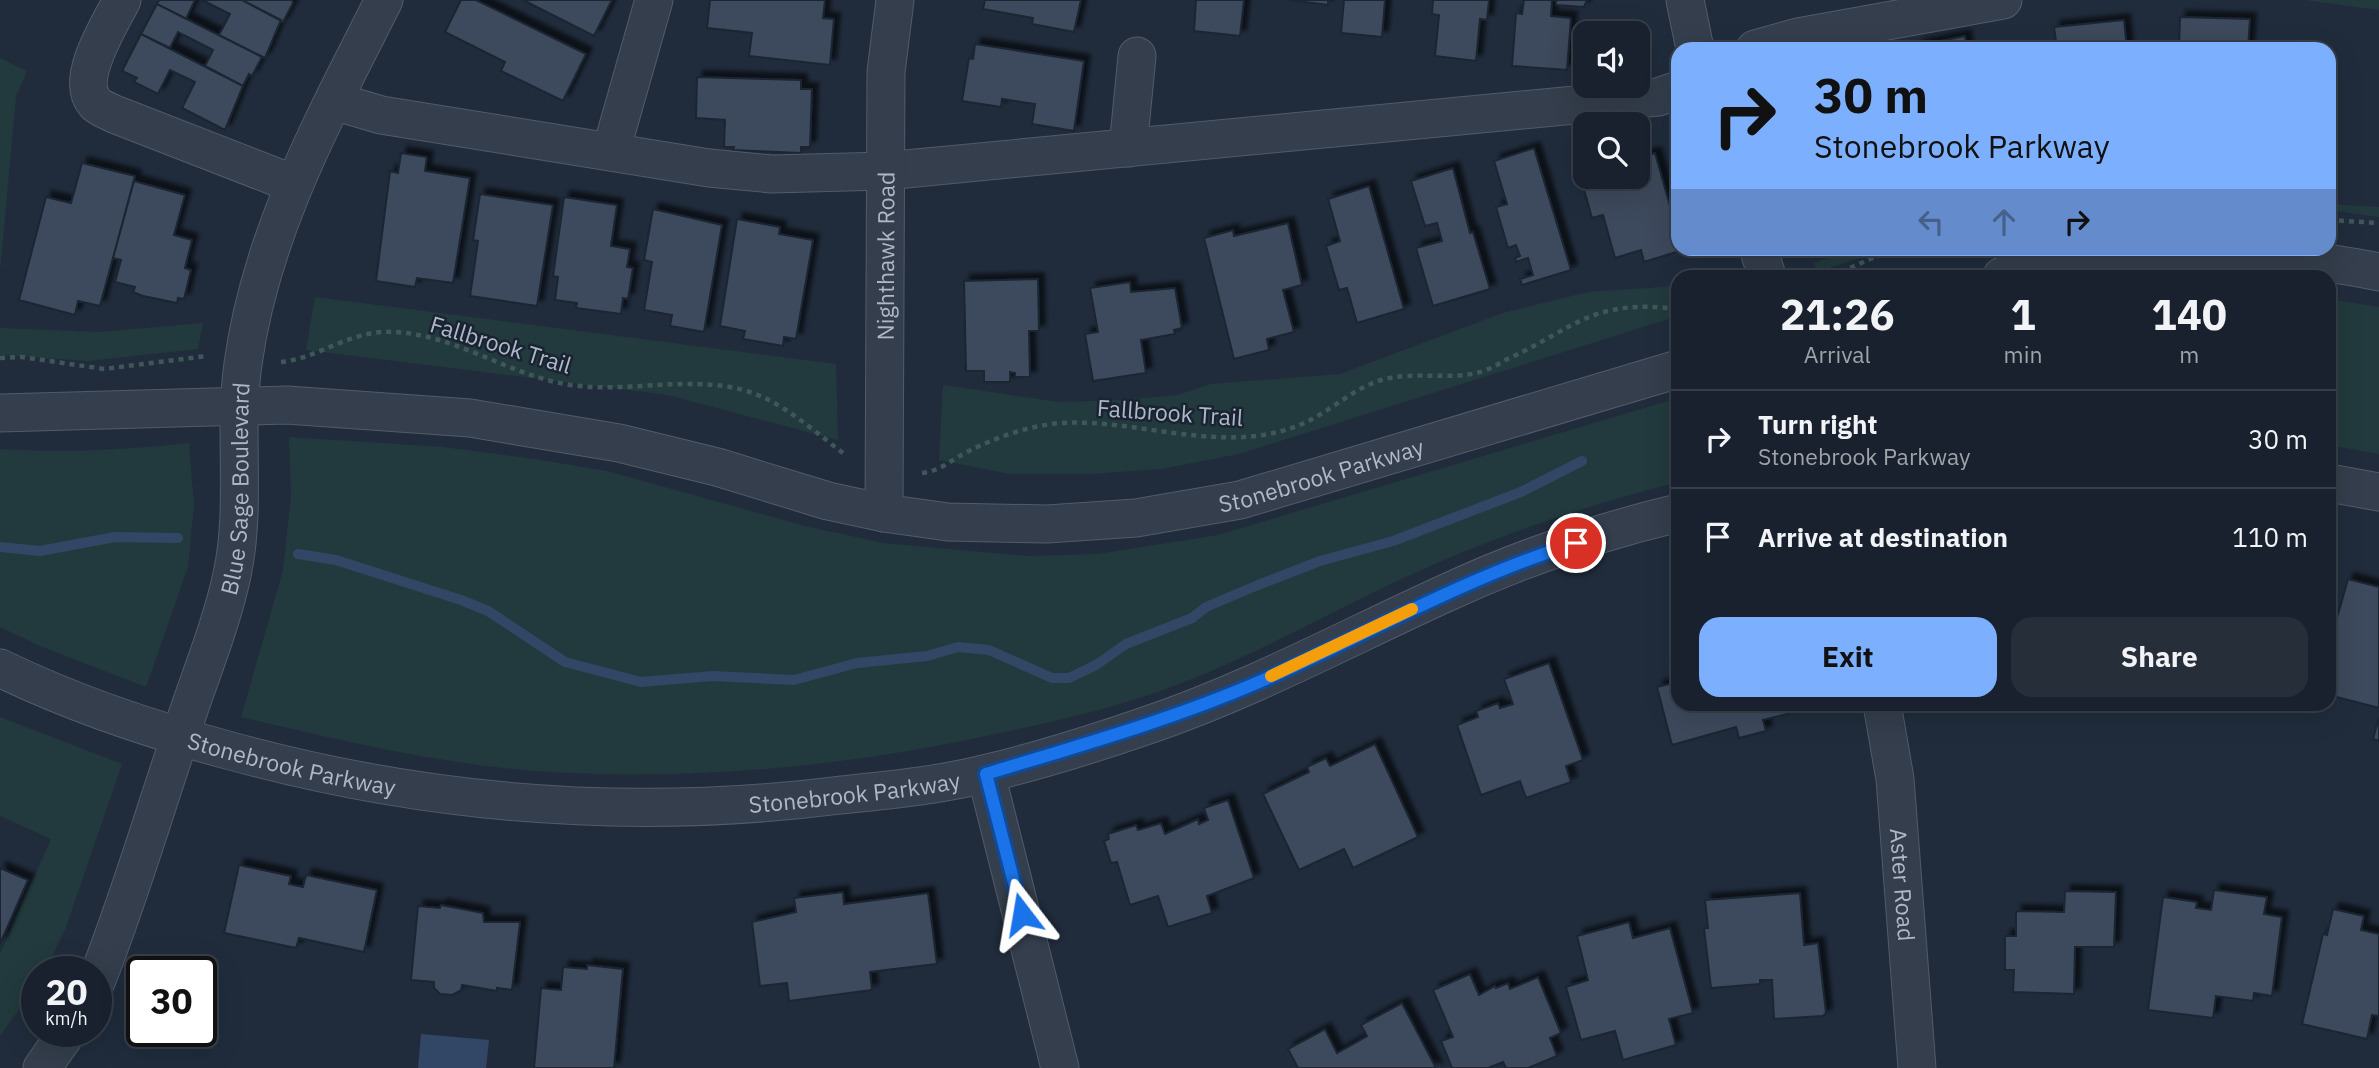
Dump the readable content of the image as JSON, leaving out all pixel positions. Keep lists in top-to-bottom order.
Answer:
{
  "streets": {
    "street": [
      "Nighthawk Road",
      "Stonebrook Parkway",
      "Blue Sage Boulevard",
      "Aster Road"
    ],
    "path": ["Fallbrook Trail"]
  },
  "crossings": [
    ["Nighthawk Road", "Stonebrook Parkway"],
    ["Stonebrook Parkway", "Blue Sage Boulevard"]
  ],
  "page": {
    "turn": ["30 m", "Stonebrook Parkway"],
    "eta": [
      "21:26",
      "Arrival",
      "1",
      "min",
      "140",
      "m"
    ],
    "list": [
      {
        "name": "Turn right",
        "note": "Stonebrook Parkway",
        "value": "30 m"
      },
      {
        "name": "Arrive at destination",
        "value": "110 m"
      }
    ],
    "buttons": ["Exit", "Share"],
    "speed": "20 km/h",
    "limit": "30"
  }
}
